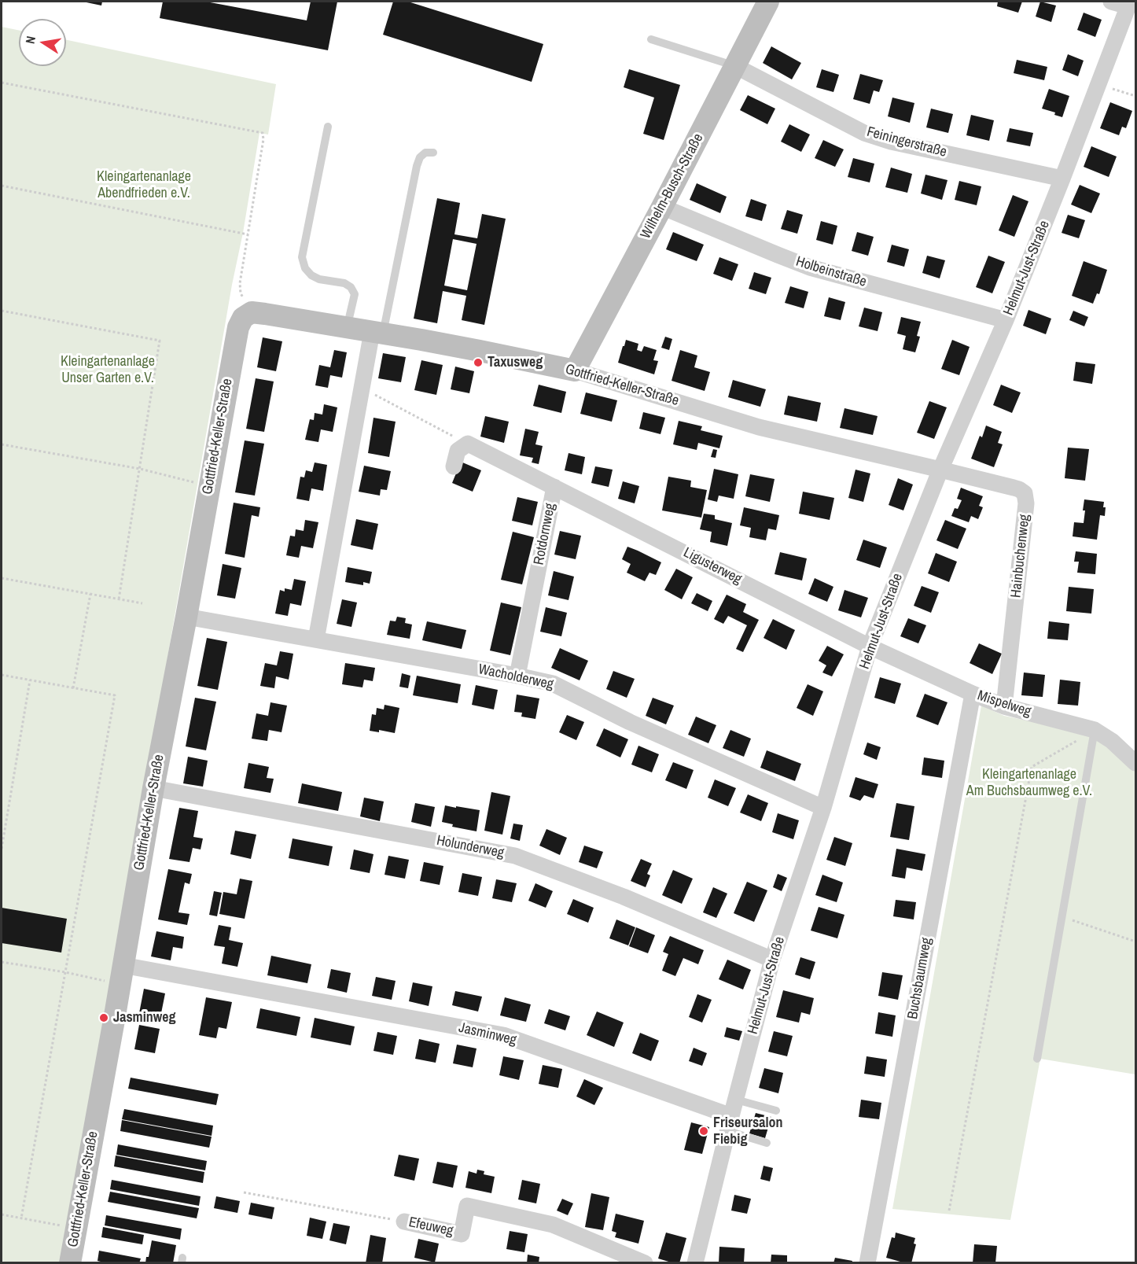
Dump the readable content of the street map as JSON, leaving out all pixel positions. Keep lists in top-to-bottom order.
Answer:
{
  "streets": {
    "street": [
      "Feiningerstraße",
      "Wilhelm-Busch-Straße",
      "Helmut-Just-Straße",
      "Holbeinstraße",
      "Gottfried-Keller-Straße",
      "Rotdornweg",
      "Hainbuchenweg",
      "Ligusterweg",
      "Wacholderweg",
      "Mispelweg",
      "Holunderweg",
      "Buchsbaumweg",
      "Jasminweg",
      "Efeuweg"
    ]
  },
  "crossings": [
    ["Feiningerstraße", "Wilhelm-Busch-Straße"],
    ["Feiningerstraße", "Helmut-Just-Straße"],
    ["Wilhelm-Busch-Straße", "Holbeinstraße"],
    ["Wilhelm-Busch-Straße", "Gottfried-Keller-Straße"],
    ["Helmut-Just-Straße", "Holbeinstraße"],
    ["Helmut-Just-Straße", "Gottfried-Keller-Straße"],
    ["Helmut-Just-Straße", "Hainbuchenweg"],
    ["Helmut-Just-Straße", "Ligusterweg"],
    ["Helmut-Just-Straße", "Wacholderweg"],
    ["Helmut-Just-Straße", "Mispelweg"],
    ["Helmut-Just-Straße", "Holunderweg"],
    ["Helmut-Just-Straße", "Jasminweg"],
    ["Gottfried-Keller-Straße", "Hainbuchenweg"],
    ["Gottfried-Keller-Straße", "Wacholderweg"],
    ["Gottfried-Keller-Straße", "Holunderweg"],
    ["Gottfried-Keller-Straße", "Jasminweg"],
    ["Rotdornweg", "Ligusterweg"],
    ["Rotdornweg", "Wacholderweg"],
    ["Hainbuchenweg", "Mispelweg"],
    ["Ligusterweg", "Mispelweg"],
    ["Mispelweg", "Buchsbaumweg"]
  ],
  "parks": ["Kleingartenanlage Abendfrieden e.V.", "Kleingartenanlage Unser Garten e.V.", "Kleingartenanlage Am Buchsbaumweg e.V."],
  "places": ["Taxusweg", "Jasminweg", "Friseursalon Fiebig"],
  "north": "left"
}
